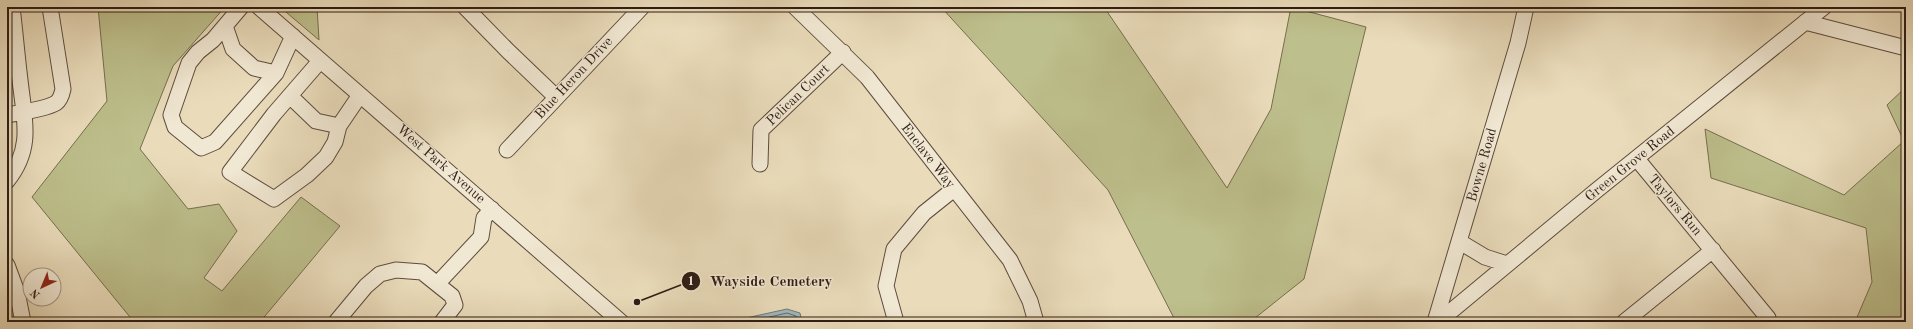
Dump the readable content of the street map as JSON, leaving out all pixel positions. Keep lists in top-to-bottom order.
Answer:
{
  "streets": {
    "street": [
      "Blue Heron Drive",
      "Pelican Court",
      "Enclave Way",
      "West Park Avenue",
      "Green Grove Road",
      "Bowne Road",
      "Taylors Run"
    ]
  },
  "crossings": [
    ["Pelican Court", "Enclave Way"],
    ["Green Grove Road", "Taylors Run"]
  ],
  "places": ["Wayside Cemetery"],
  "north": "bottom left"
}
